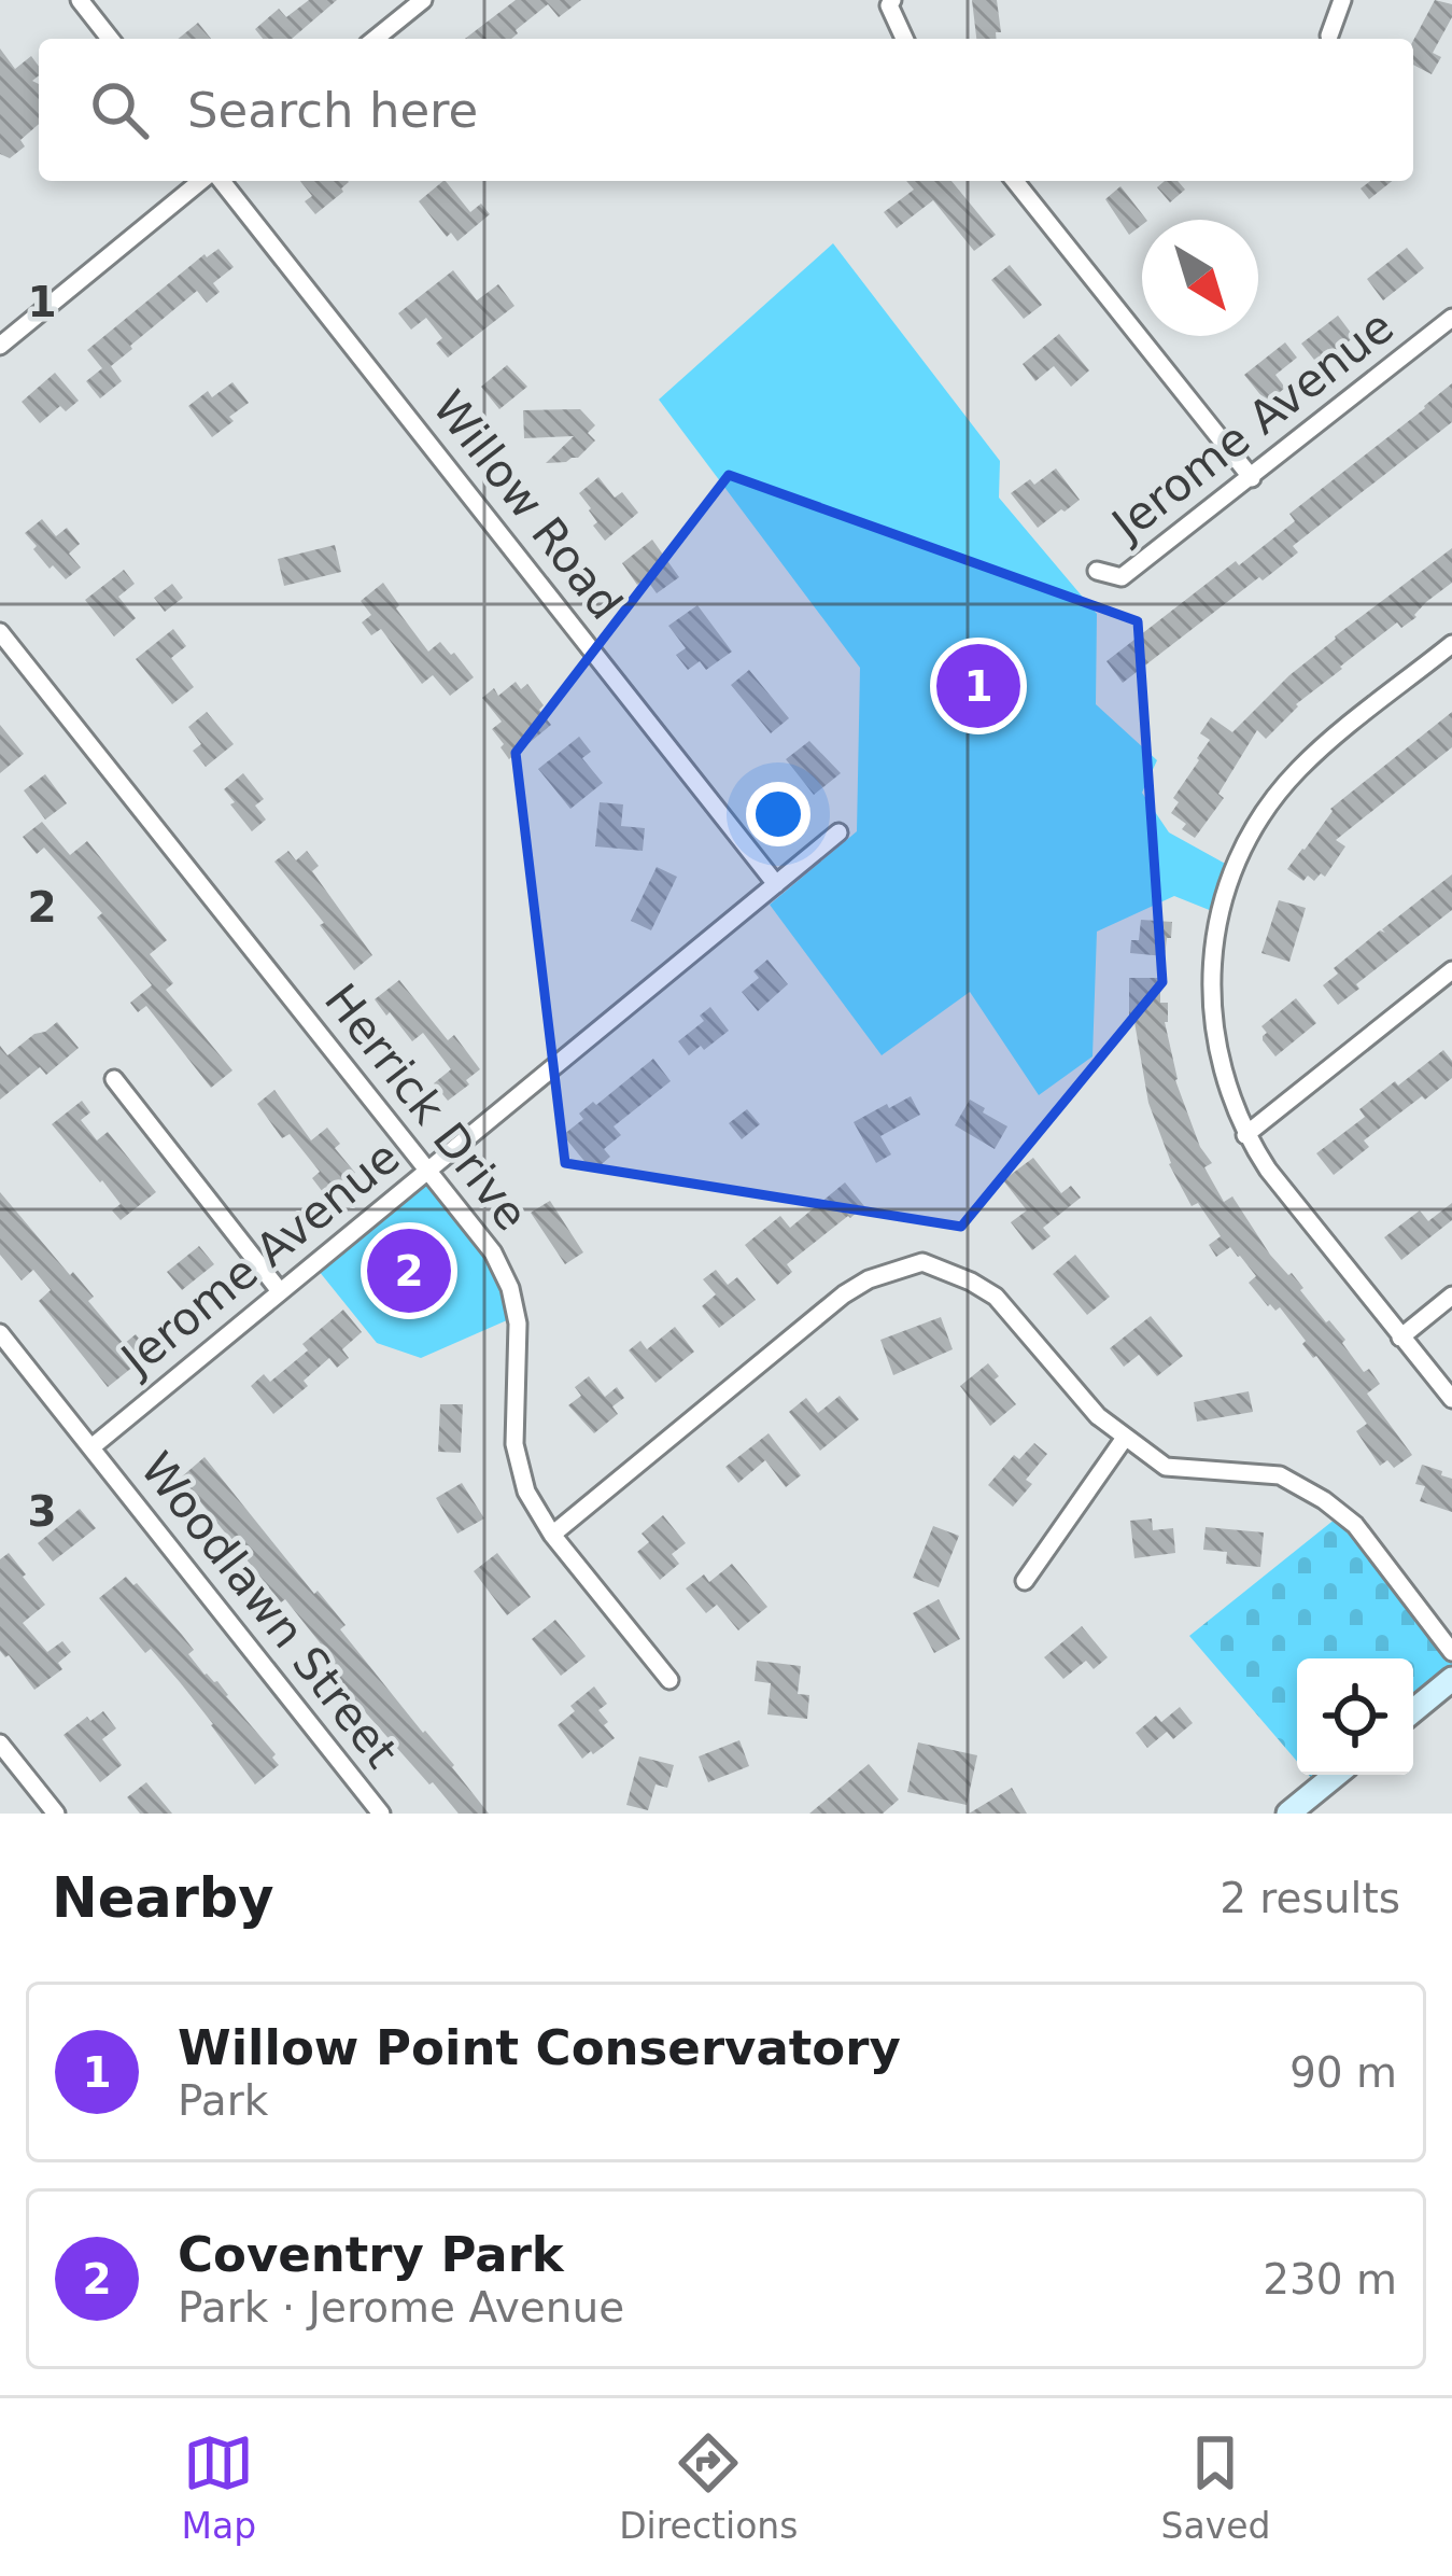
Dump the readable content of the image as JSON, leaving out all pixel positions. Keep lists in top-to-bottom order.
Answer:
{
  "streets": {
    "street": [
      "Jerome Avenue",
      "Willow Road",
      "Herrick Drive",
      "Woodlawn Street"
    ]
  },
  "crossings": [
    ["Jerome Avenue", "Willow Road"],
    ["Jerome Avenue", "Herrick Drive"],
    ["Jerome Avenue", "Woodlawn Street"]
  ],
  "north": "bottom right",
  "page": {
    "search": "Search here",
    "pins": ["1", "2"],
    "heading": ["Nearby", "2 results"],
    "list": [
      {
        "mark": "1",
        "name": "Willow Point Conservatory",
        "note": "Park",
        "value": "90 m"
      },
      {
        "mark": "2",
        "name": "Coventry Park",
        "note": "Park · Jerome Avenue",
        "value": "230 m"
      }
    ],
    "nav": ["Map", "Directions", "Saved"]
  },
  "grid": {
    "rows": ["1", "2", "3"]
  }
}
